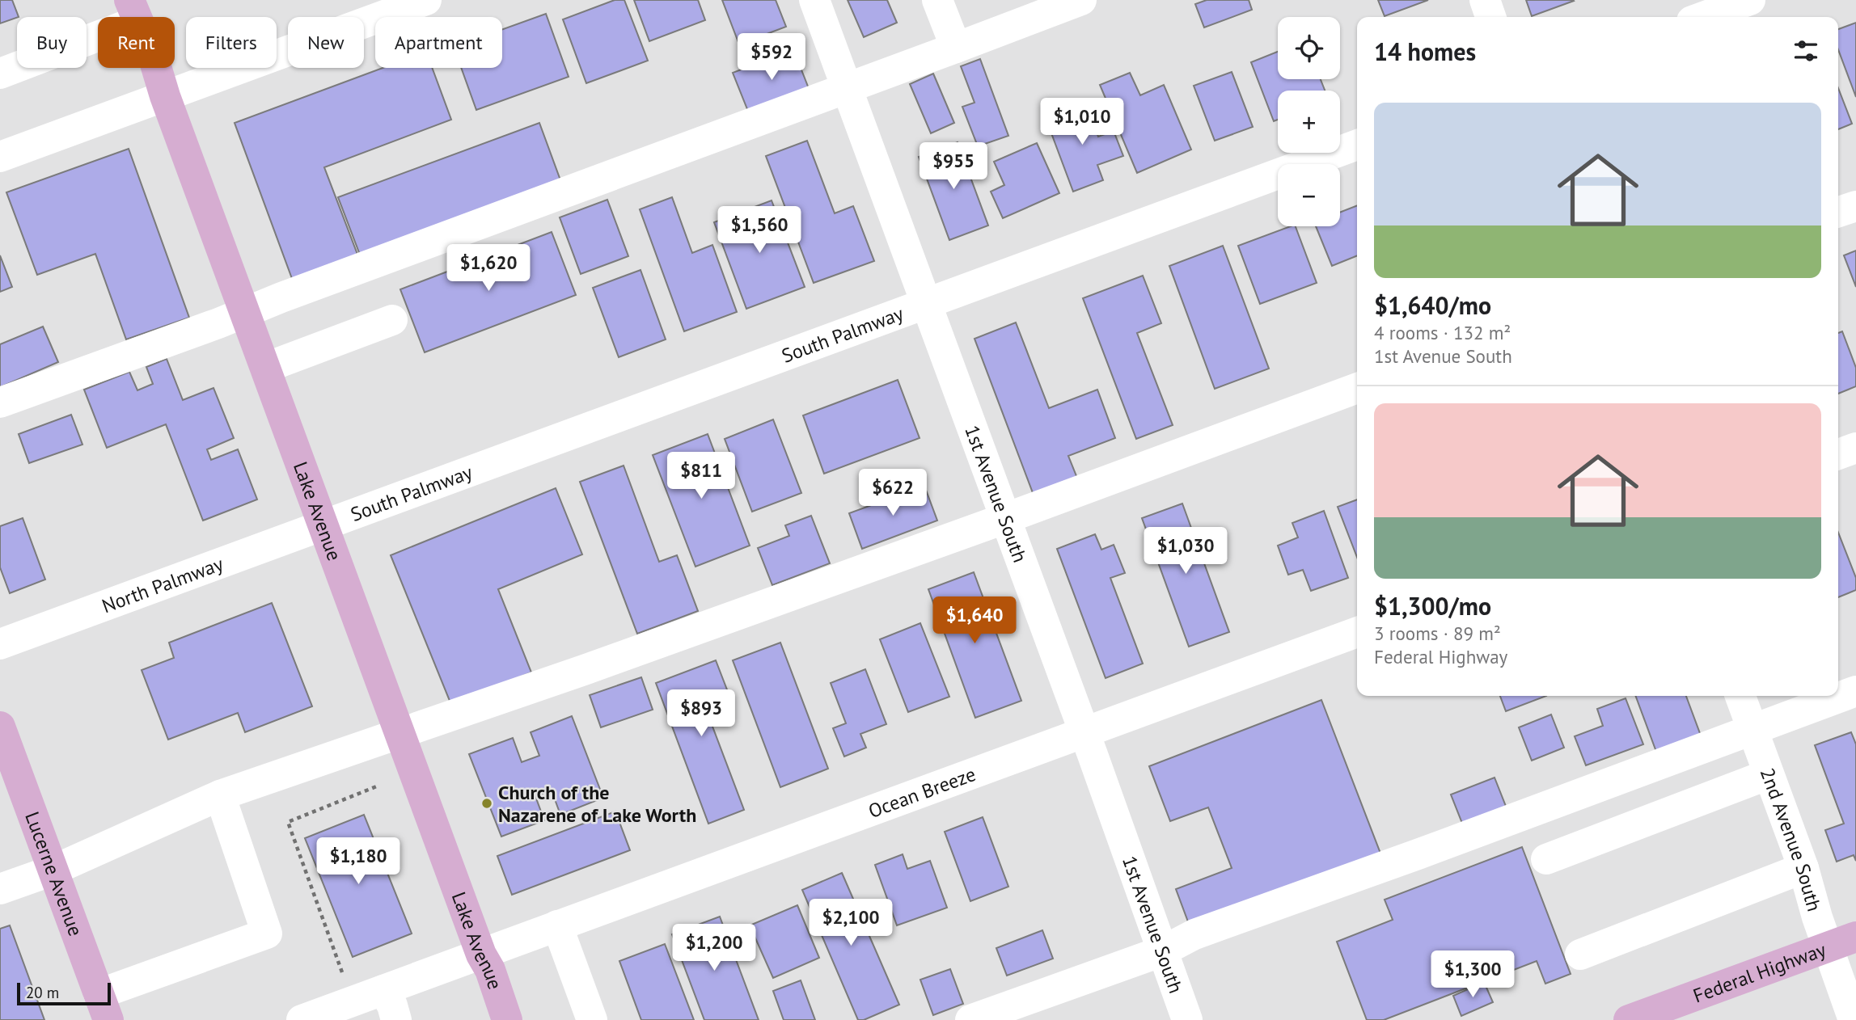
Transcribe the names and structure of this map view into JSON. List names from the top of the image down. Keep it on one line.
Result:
{"streets":{"main road":["Lake Avenue","Lucerne Avenue","Federal Highway"],"street":["South Palmway","1st Avenue South","North Palmway","Ocean Breeze","2nd Avenue South"]},"crossings":[["South Palmway","1st Avenue South"],["South Palmway","Lake Avenue"],["South Palmway","North Palmway"],["1st Avenue South","Ocean Breeze"],["Lake Avenue","North Palmway"],["Lake Avenue","Ocean Breeze"],["2nd Avenue South","Federal Highway"]],"places":["Church of the Nazarene of Lake Worth"],"scale_bar":"20 m","page":{"map_buttons":["+","−"],"chip":["Buy","Rent","Filters","New","Apartment"],"heading":"14 homes","price":["$592","$1,010","$955","$1,560","$1,620","$811","$622","$1,030","$1,640","$893","$1,180","$2,100","$1,200","$1,300"],"list":[{"name":"$1,640/mo","note":"4 rooms · 132 m² · 1st Avenue South"},{"name":"$1,300/mo","note":"3 rooms · 89 m² · Federal Highway"}],"scale":"20 m"}}
